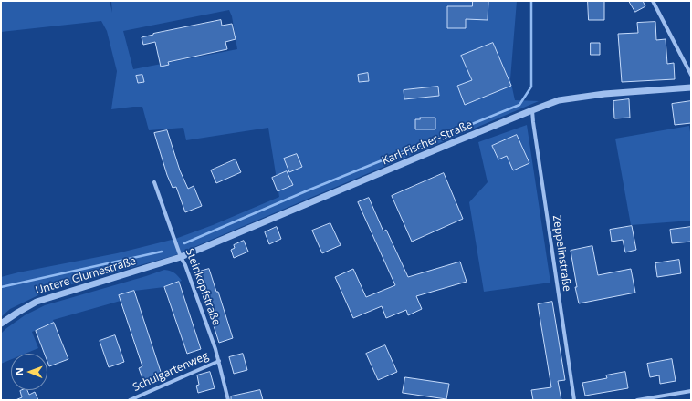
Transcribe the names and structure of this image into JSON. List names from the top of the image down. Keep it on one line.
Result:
{"streets":{"street":["Karl-Fischer-Straße","Zeppelinstraße","Untere Glumestraße","Steinkopfstraße","Schulgartenweg"]},"crossings":[["Karl-Fischer-Straße","Zeppelinstraße"],["Karl-Fischer-Straße","Untere Glumestraße"],["Karl-Fischer-Straße","Steinkopfstraße"],["Untere Glumestraße","Steinkopfstraße"],["Steinkopfstraße","Schulgartenweg"]],"north":"left"}
